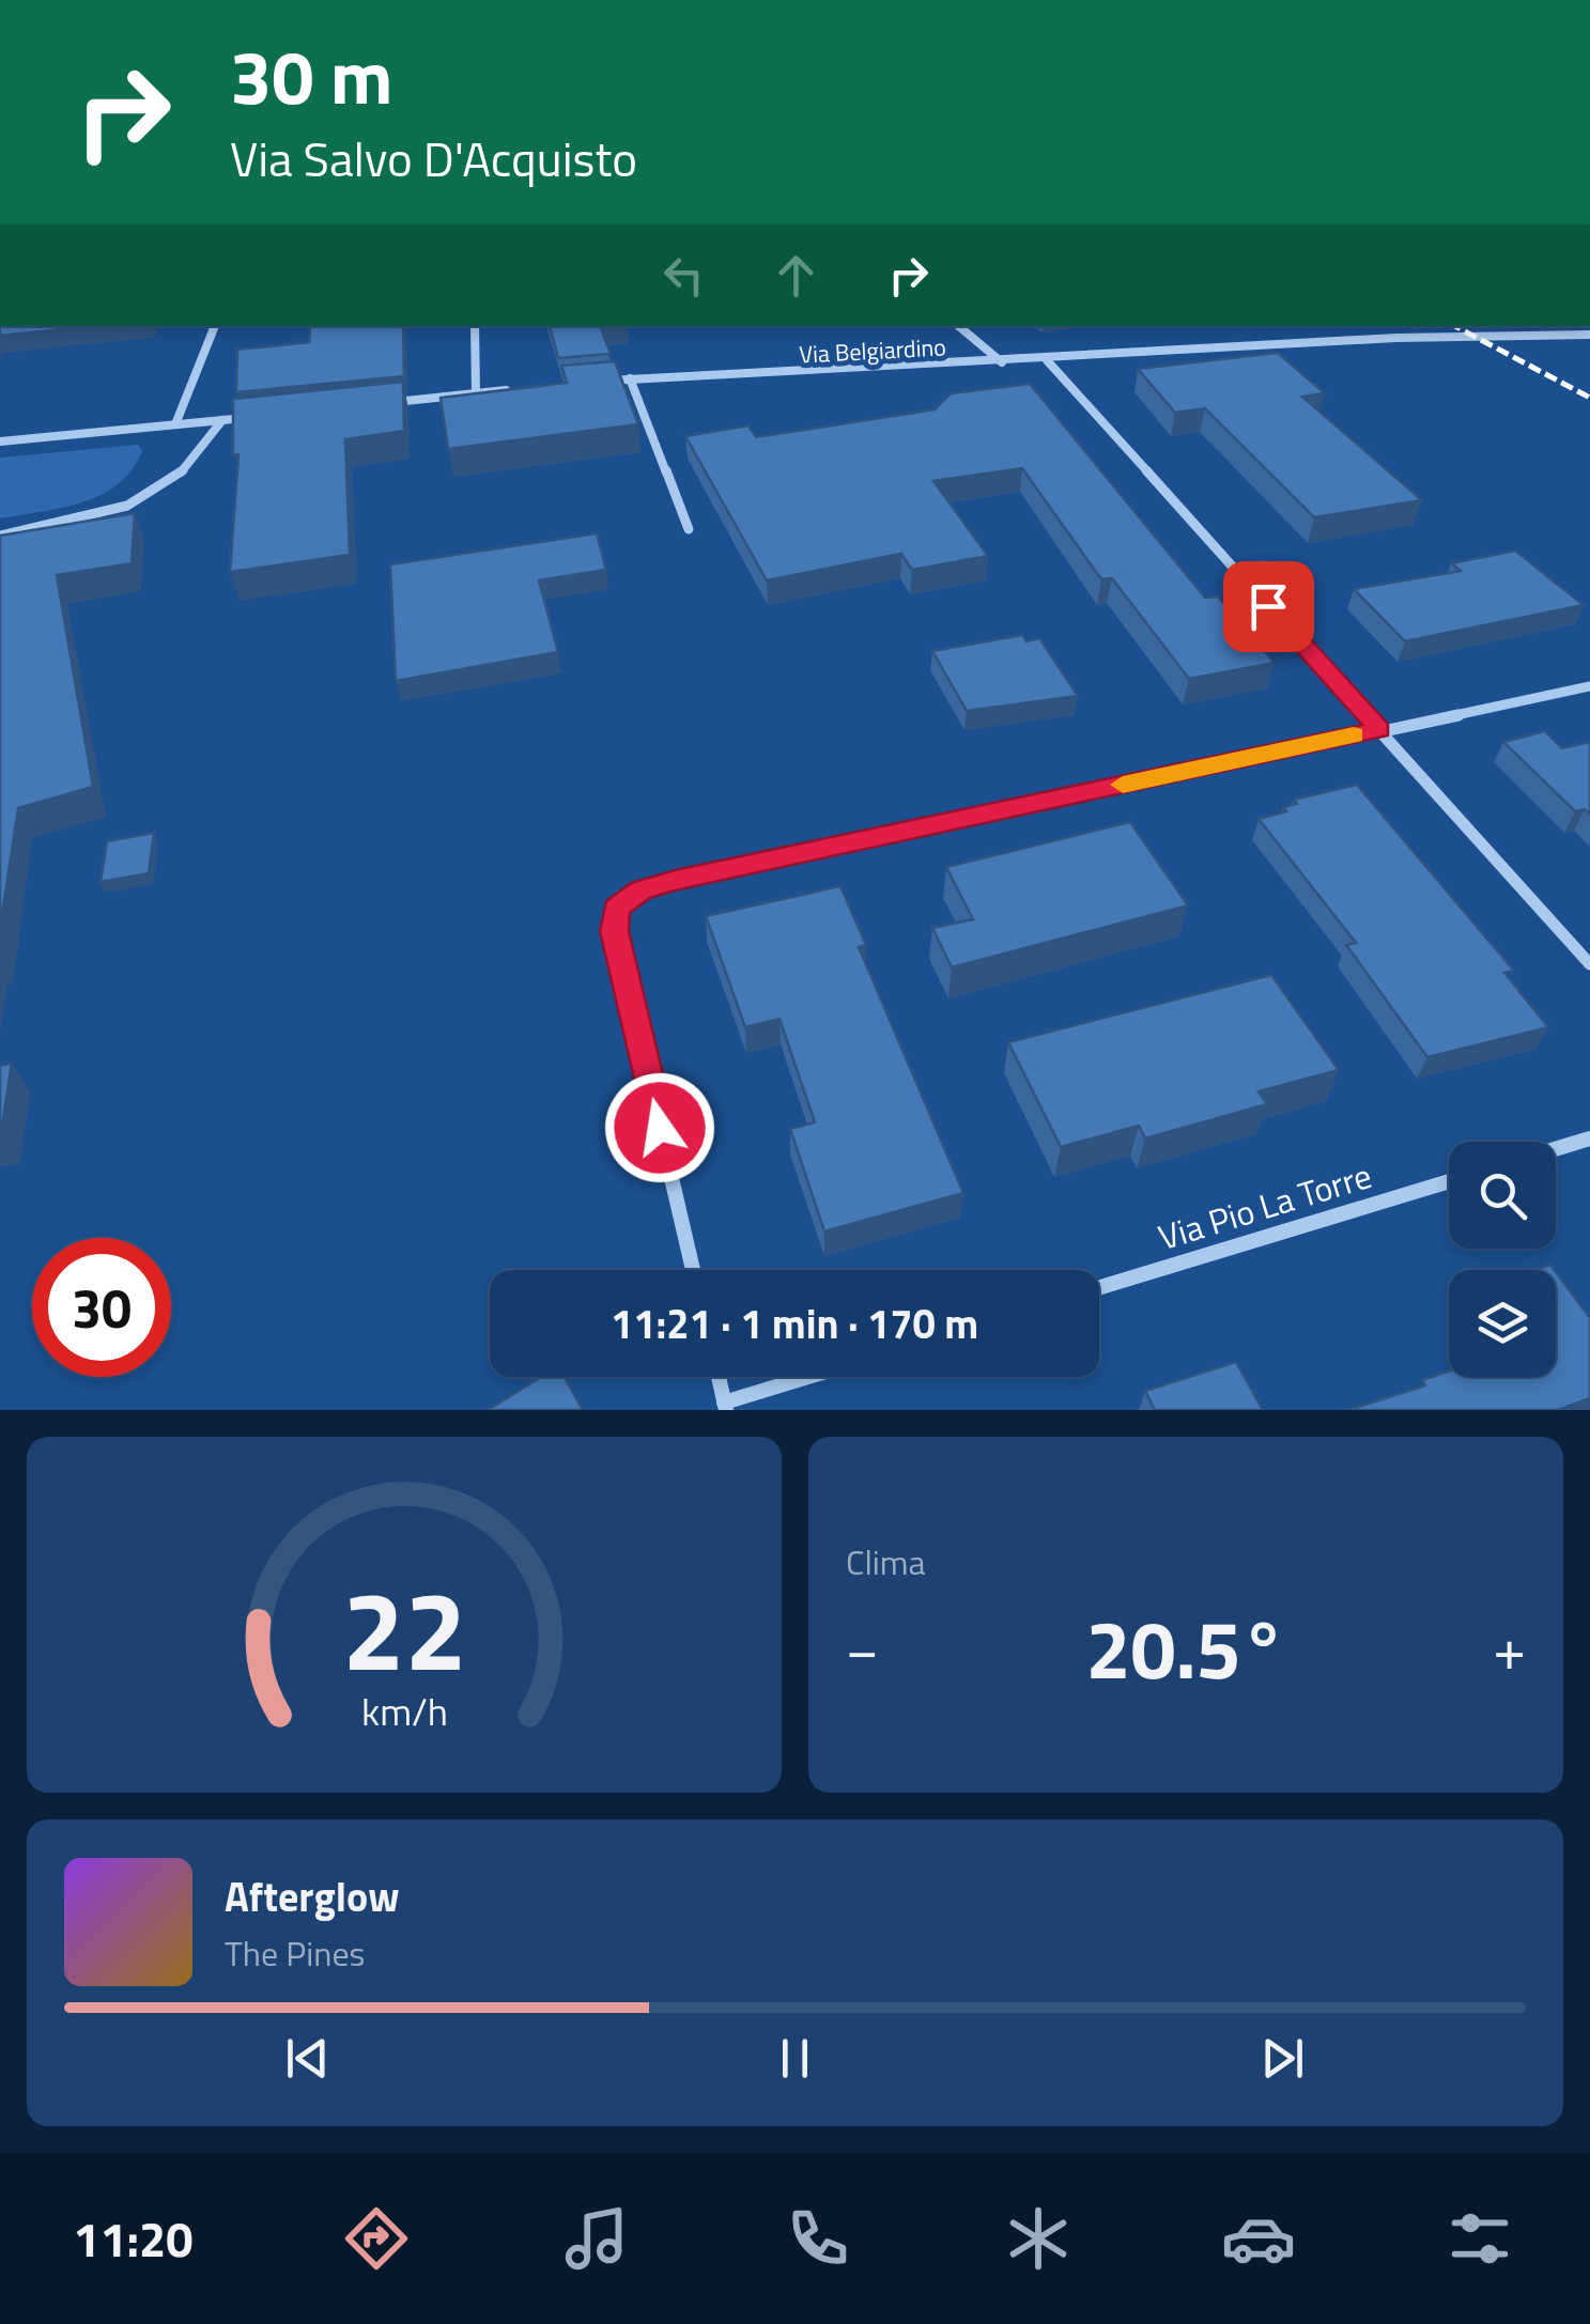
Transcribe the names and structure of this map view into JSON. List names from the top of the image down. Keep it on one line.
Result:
{"streets":{"street":["Via Belgiardino","Via Pio La Torre"]},"page":{"turn":["30 m","Via Salvo D'Acquisto"],"limit":"30","trip":"11:21 · 1 min · 170 m","tile":"Clima","heat":["−","20.5°","+"],"song":["Afterglow","The Pines"],"tabs":"11:20","gauge":["22","km/h"]}}
